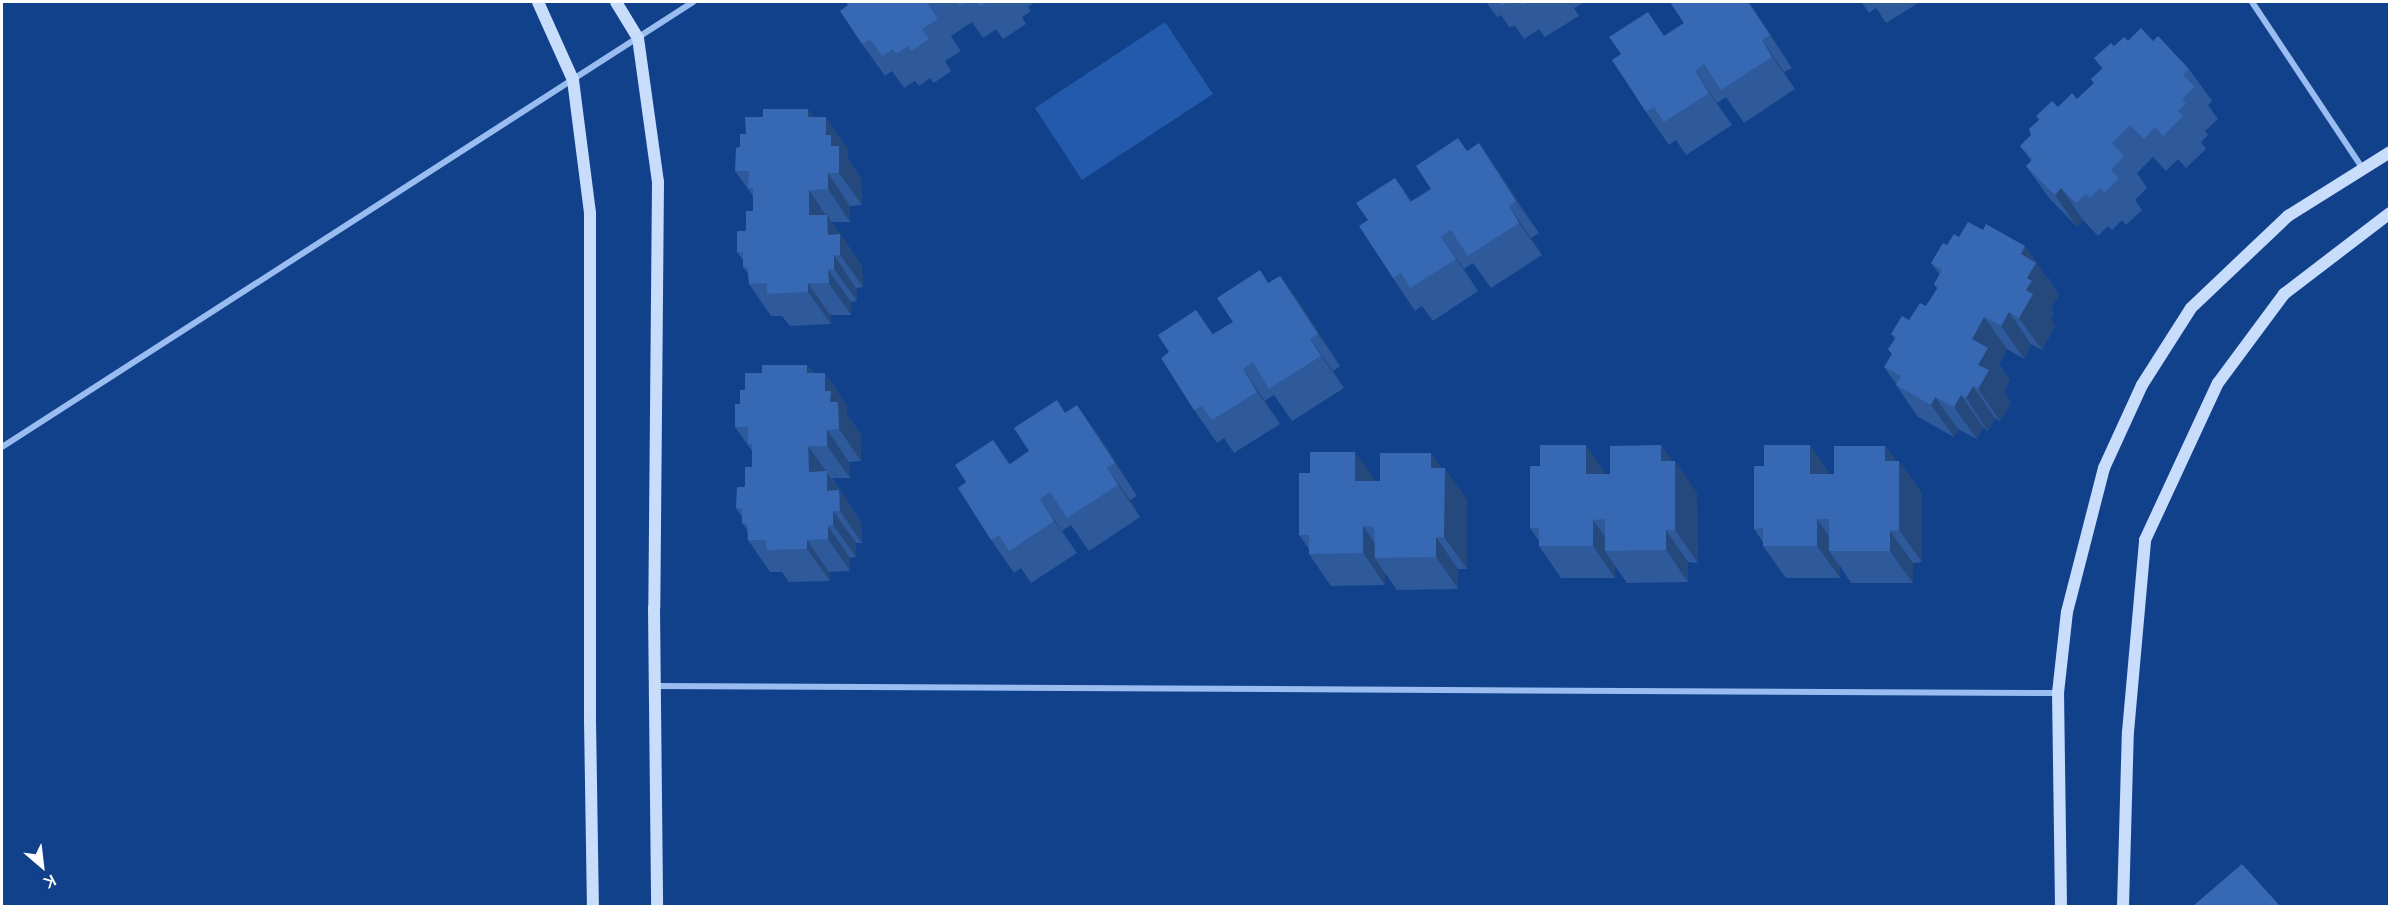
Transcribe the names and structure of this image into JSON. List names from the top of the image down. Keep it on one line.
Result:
{"north":"bottom right"}
